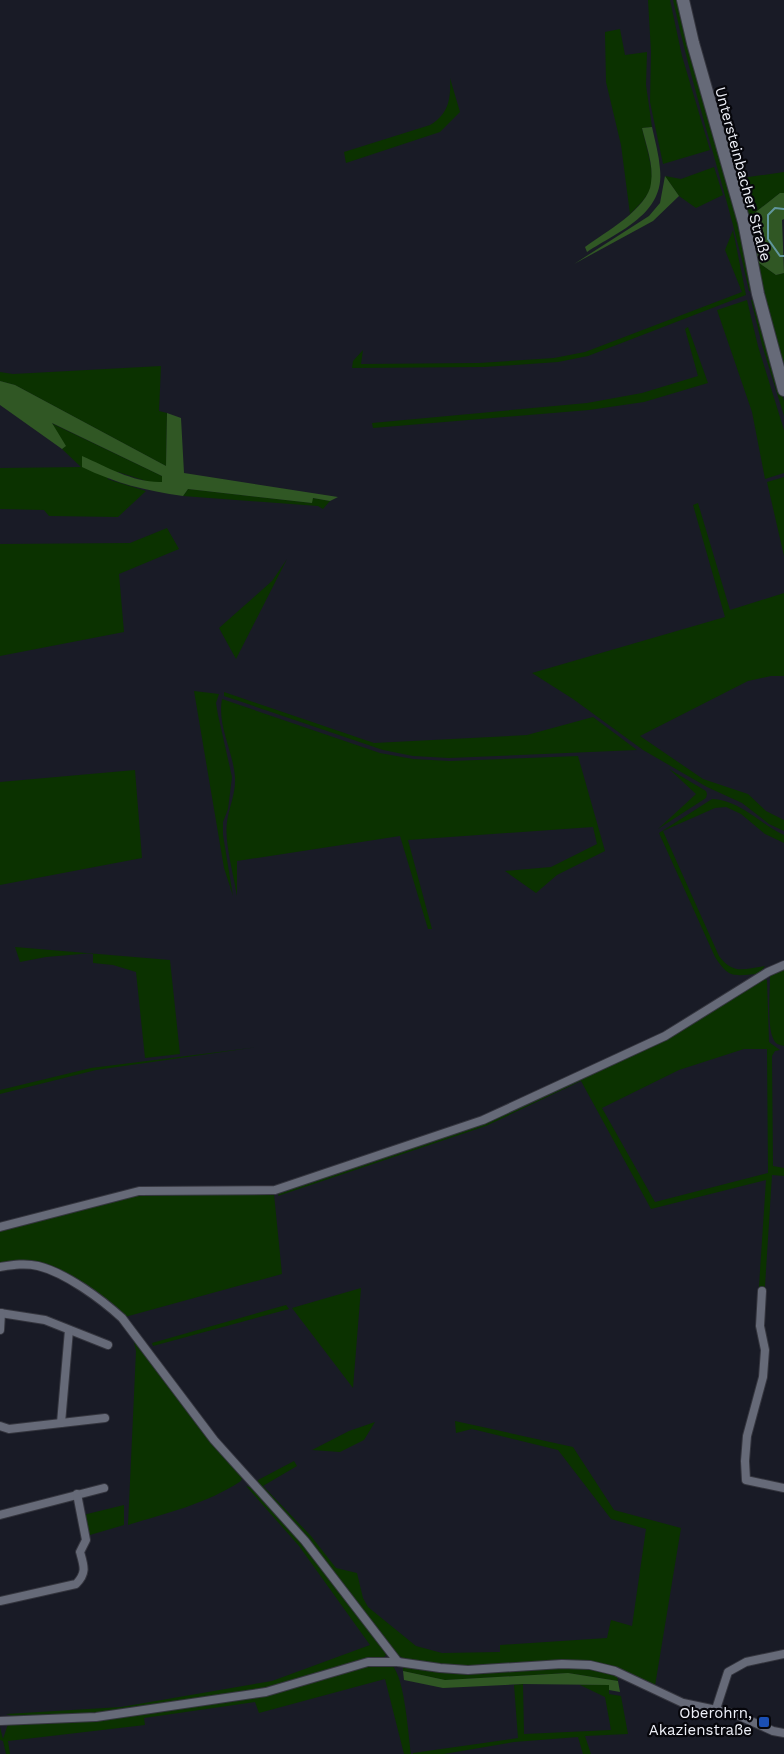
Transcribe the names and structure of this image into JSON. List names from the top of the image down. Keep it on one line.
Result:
{"streets":{"main road":["Untersteinbacher Straße"]},"places":{"transit":["Oberohrn, Akazienstraße"]}}
